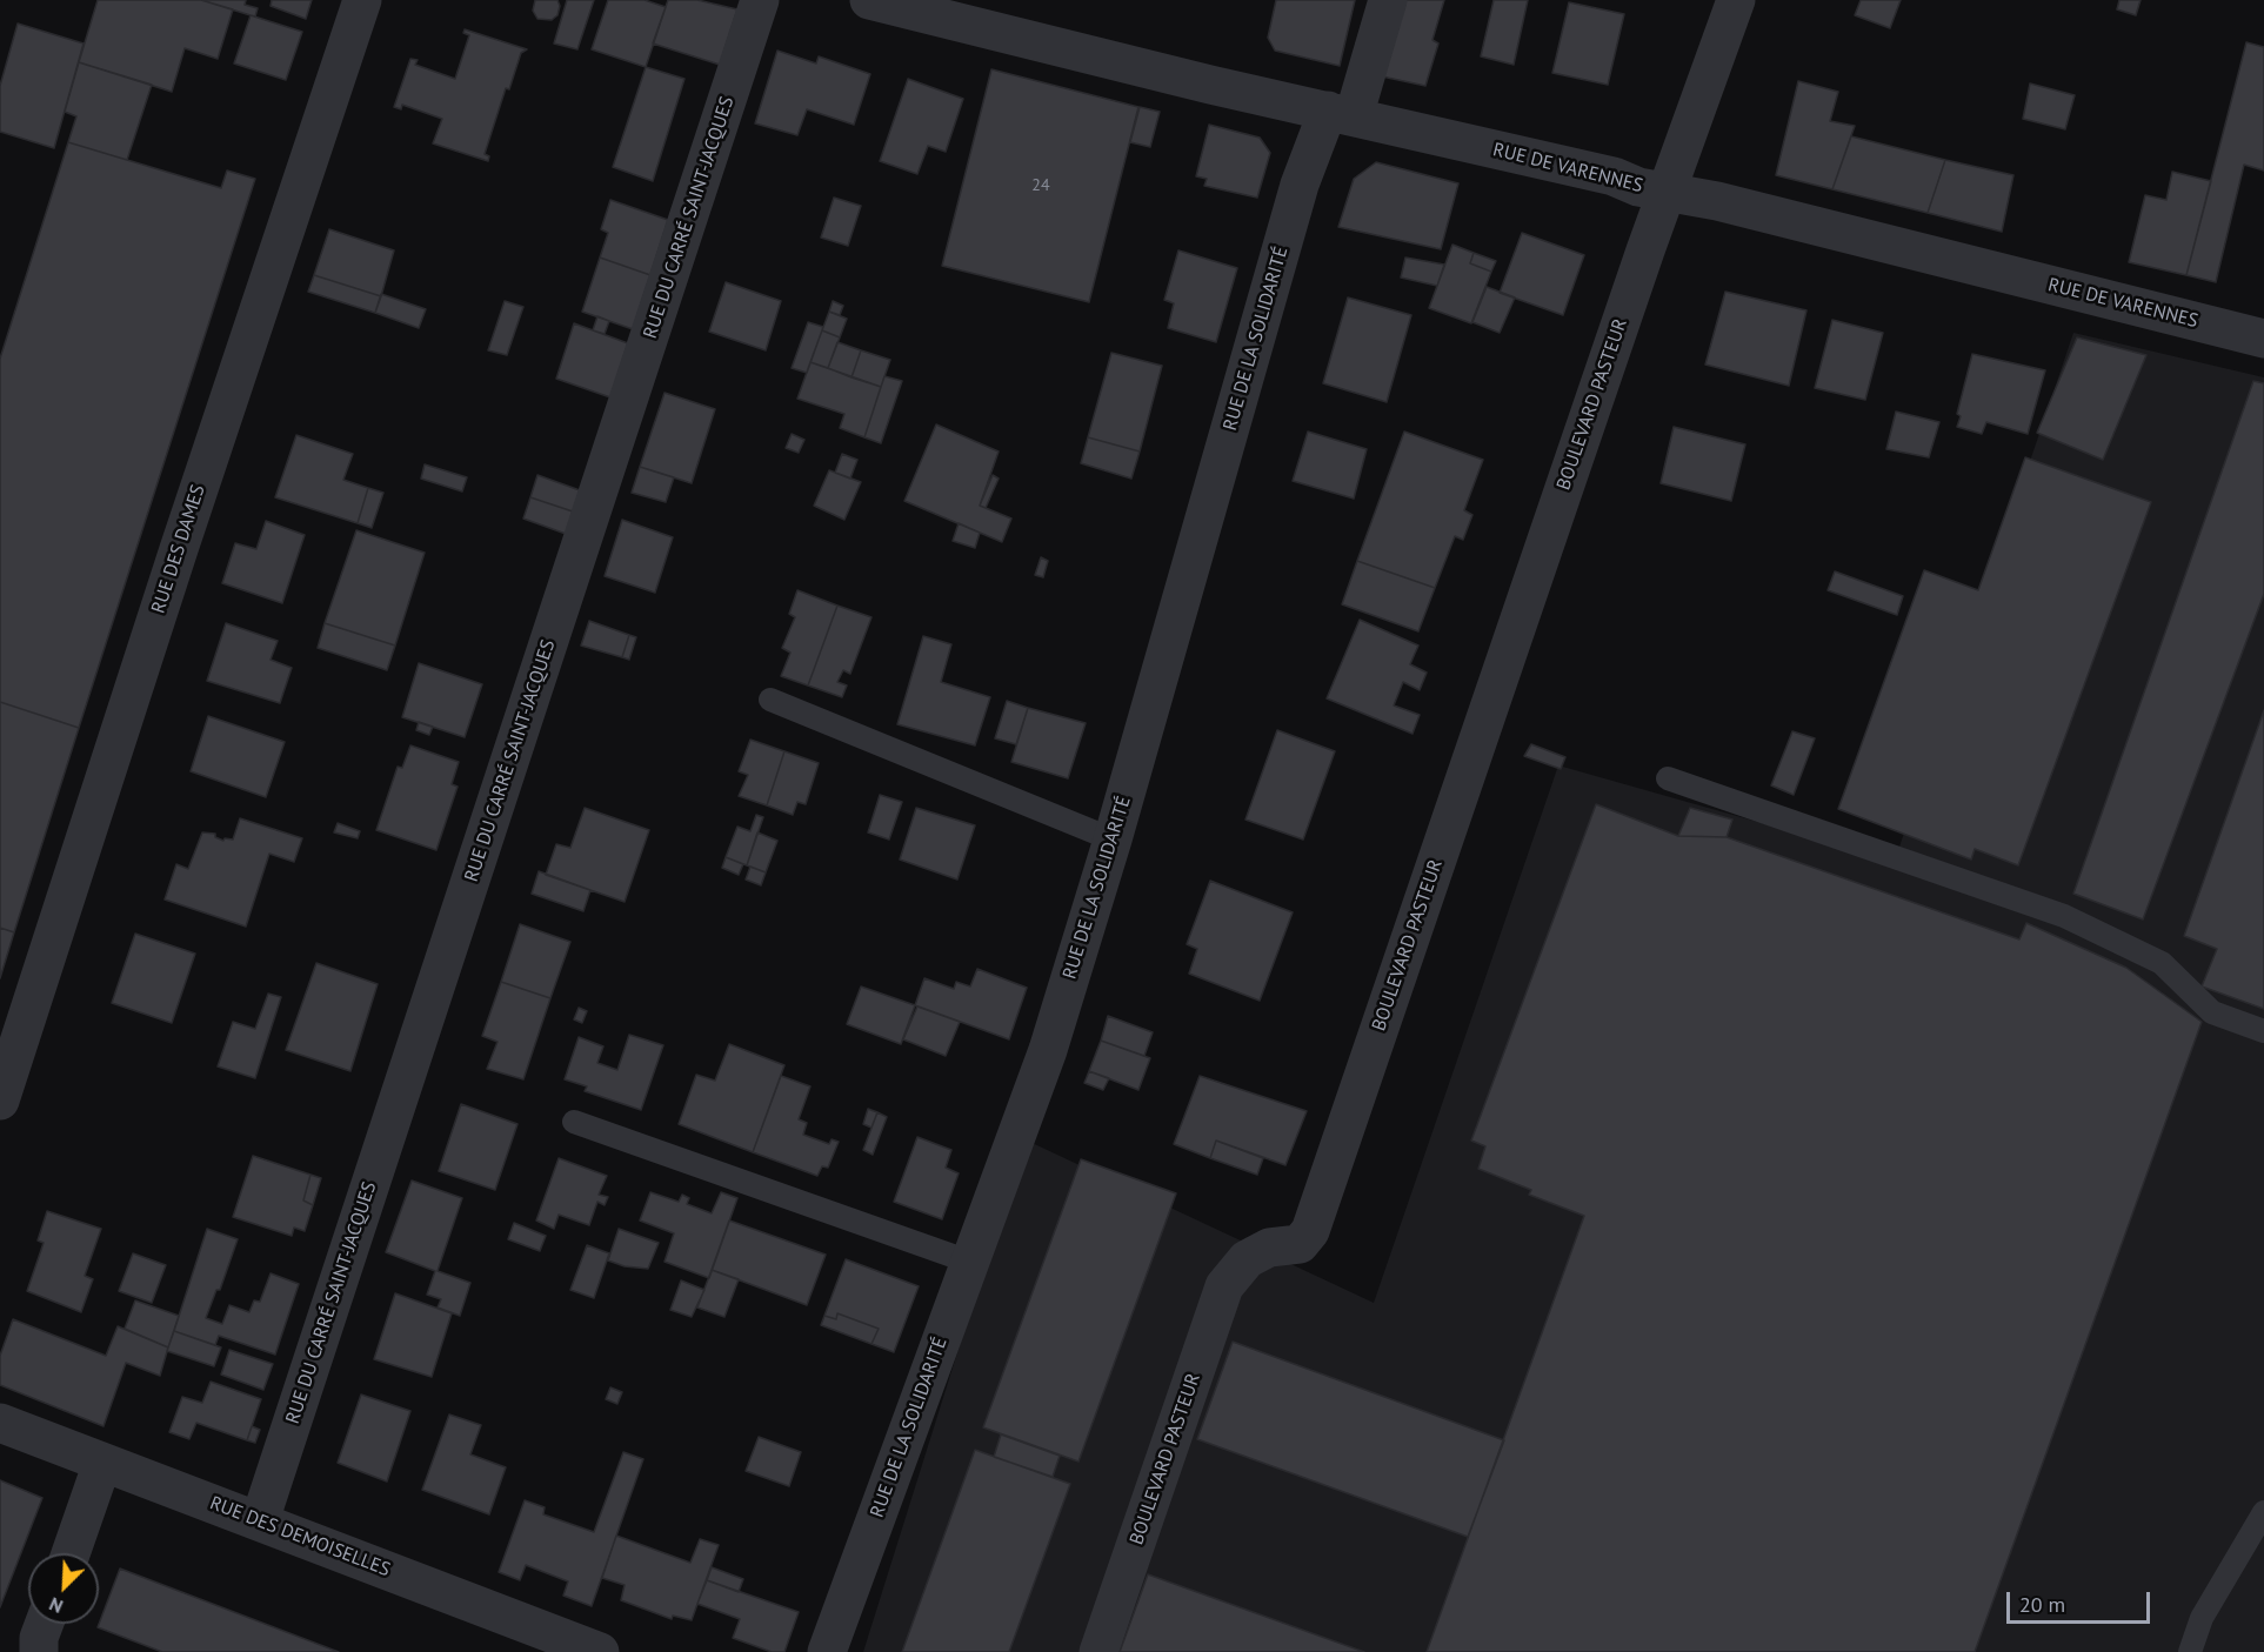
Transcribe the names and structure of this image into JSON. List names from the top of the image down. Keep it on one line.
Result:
{"streets":{"street":["RUE DE VARENNES","RUE DU CARRÉ SAINT-JACQUES","RUE DE LA SOLIDARITÉ","BOULEVARD PASTEUR","RUE DES DAMES","RUE DES DEMOISELLES"]},"crossings":[["RUE DE VARENNES","RUE DE LA SOLIDARITÉ"],["RUE DE VARENNES","BOULEVARD PASTEUR"],["RUE DU CARRÉ SAINT-JACQUES","RUE DES DEMOISELLES"]],"house_numbers":["24"],"scale_bar":"20 m","north":"bottom left"}
